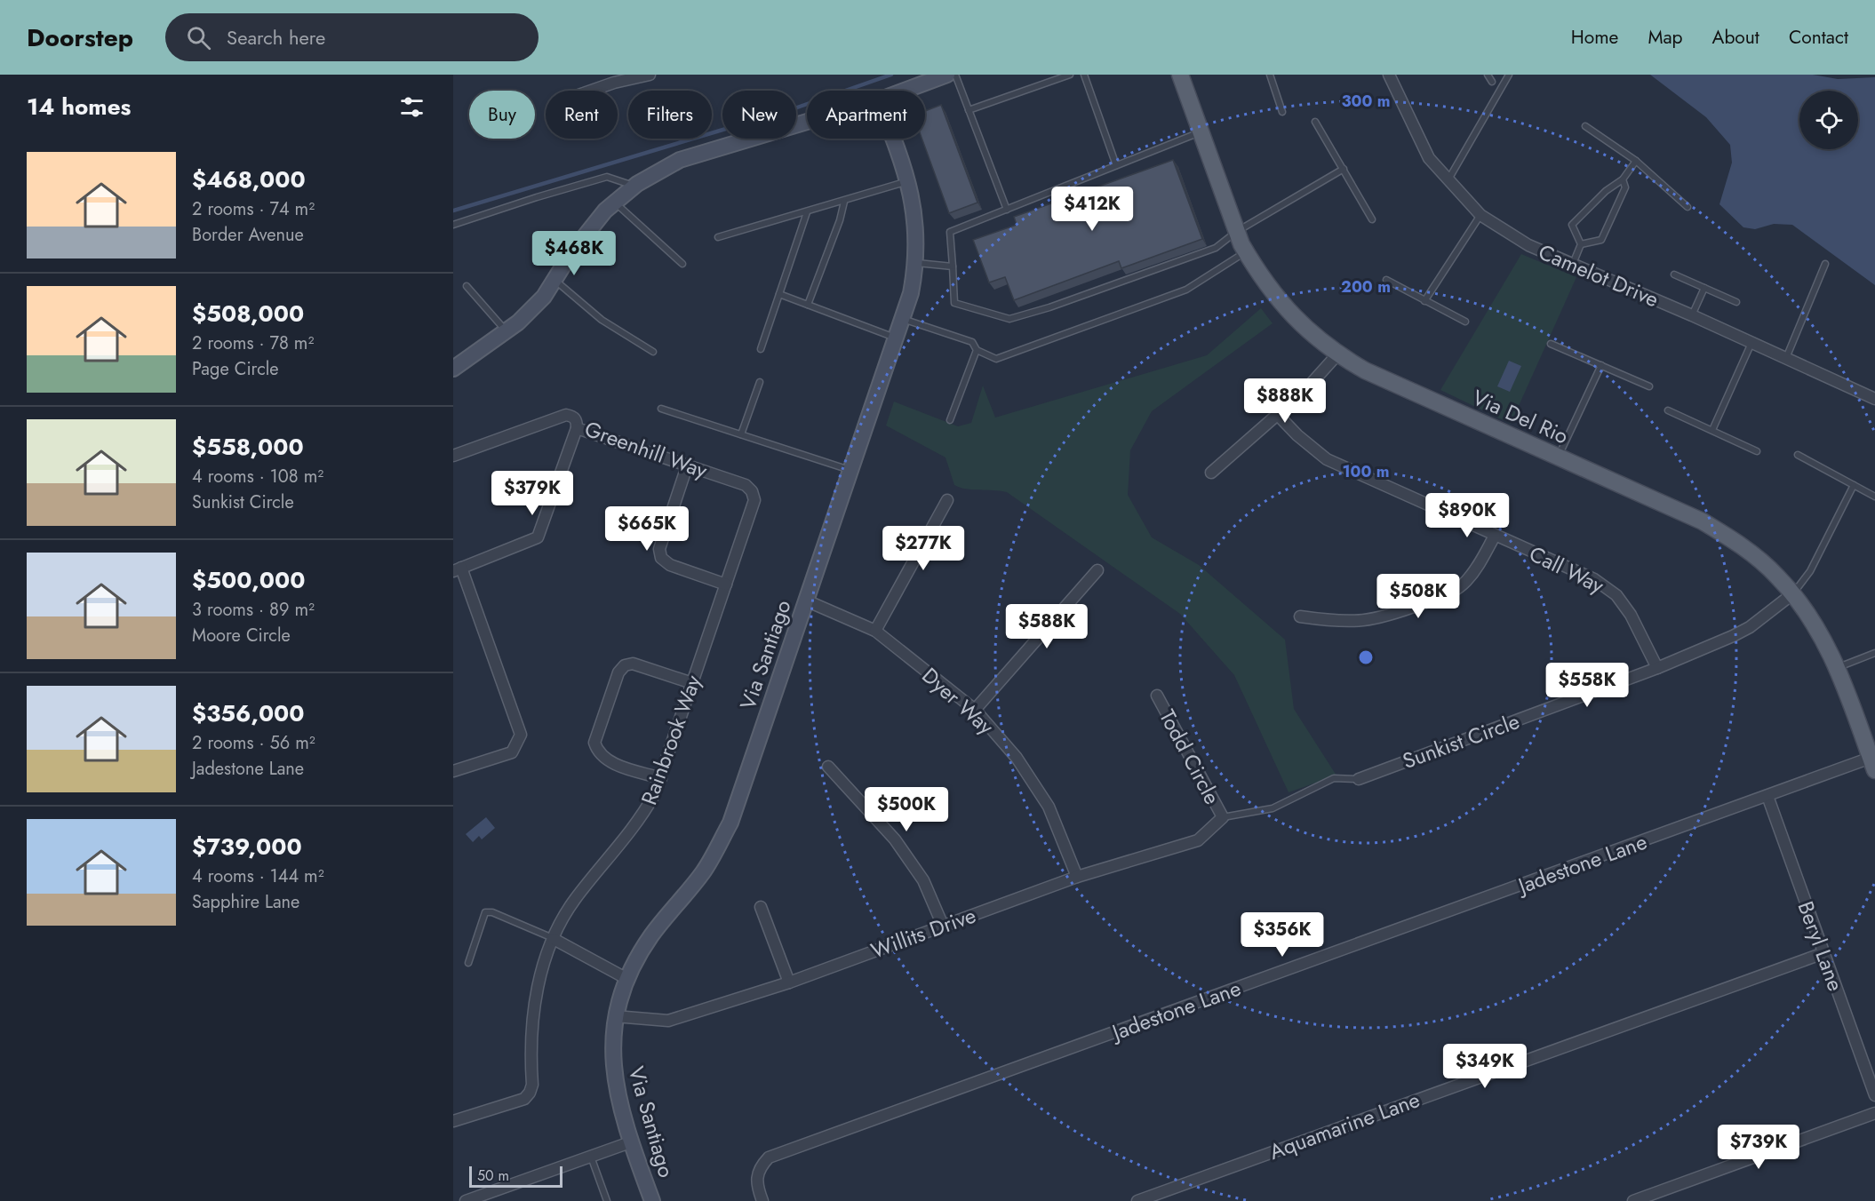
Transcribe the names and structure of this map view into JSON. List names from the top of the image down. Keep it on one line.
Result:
{"streets":{"main road":["Via Del Rio"],"street":["Camelot Drive","Greenhill Way","Call Way","Via Santiago","Dyer Way","Rainbrook Way","Sunkist Circle","Todd Circle","Jadestone Lane","Willits Drive","Beryl Lane","Aquamarine Lane"]},"crossings":[["Via Del Rio","Sunkist Circle"],["Via Del Rio","Jadestone Lane"],["Greenhill Way","Rainbrook Way"],["Call Way","Sunkist Circle"],["Via Santiago","Dyer Way"],["Via Santiago","Willits Drive"],["Dyer Way","Willits Drive"],["Todd Circle","Willits Drive"],["Jadestone Lane","Beryl Lane"],["Beryl Lane","Aquamarine Lane"]],"scale_bar":"50 m","page":{"header":"Doorstep","search":"Search here","nav":["Home","Map","About","Contact"],"heading":"14 homes","chip":["Buy","Rent","Filters","New","Apartment"],"list":[{"name":"$468,000","note":"2 rooms · 74 m² · Border Avenue"},{"name":"$508,000","note":"2 rooms · 78 m² · Page Circle"},{"name":"$558,000","note":"4 rooms · 108 m² · Sunkist Circle"},{"name":"$500,000","note":"3 rooms · 89 m² · Moore Circle"},{"name":"$356,000","note":"2 rooms · 56 m² · Jadestone Lane"},{"name":"$739,000","note":"4 rooms · 144 m² · Sapphire Lane"}],"price":["$412K","$468K","$888K","$379K","$890K","$665K","$277K","$508K","$588K","$558K","$500K","$356K","$349K","$739K"],"scale":"50 m"},"rings":["300 m","200 m","100 m"]}
